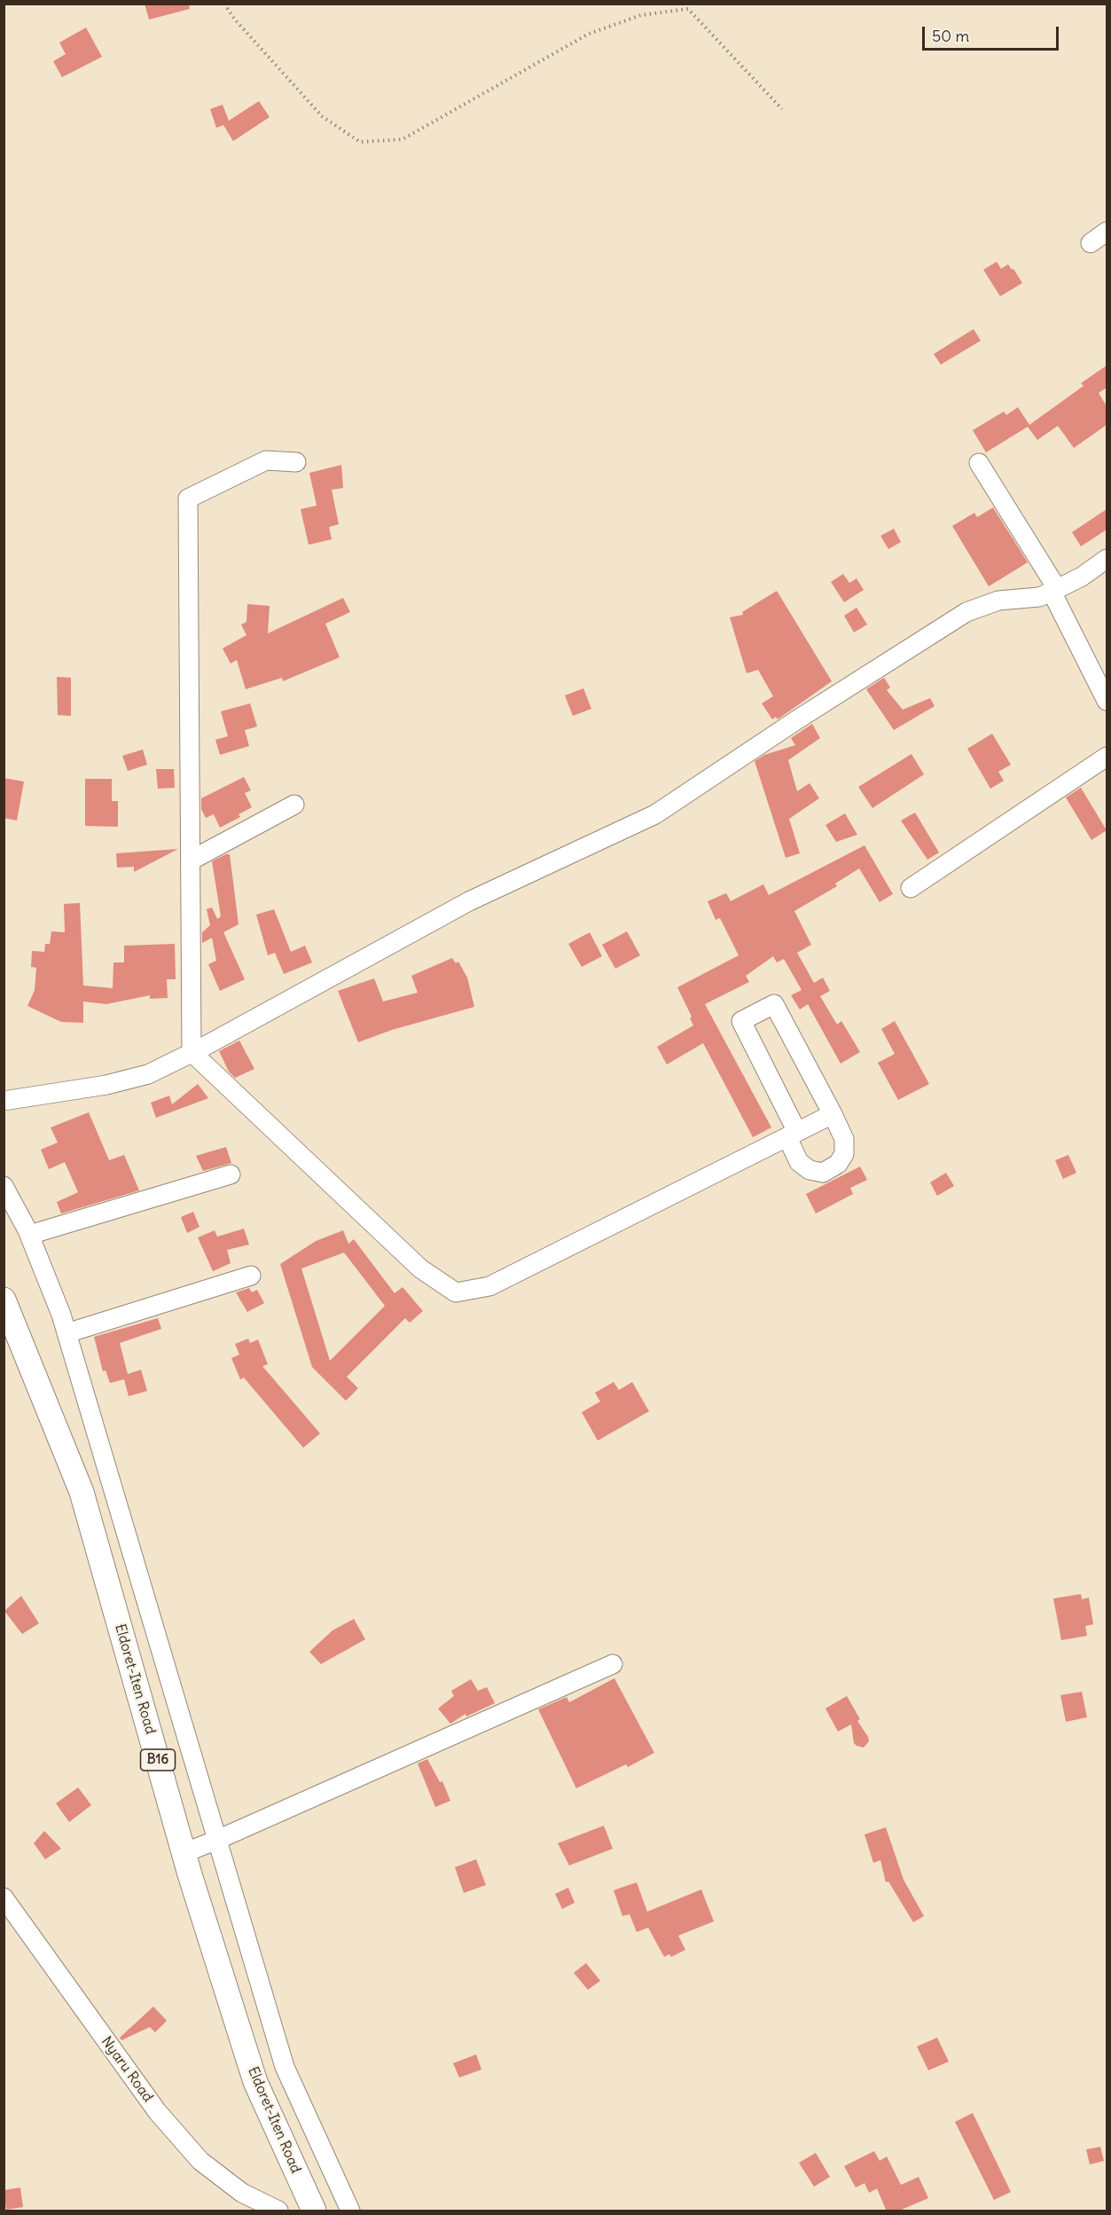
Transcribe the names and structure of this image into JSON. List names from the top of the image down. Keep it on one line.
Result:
{"streets":{"main road":["Eldoret-Iten Road","B16"],"street":["Nyaru Road"]},"scale_bar":"50 m"}
